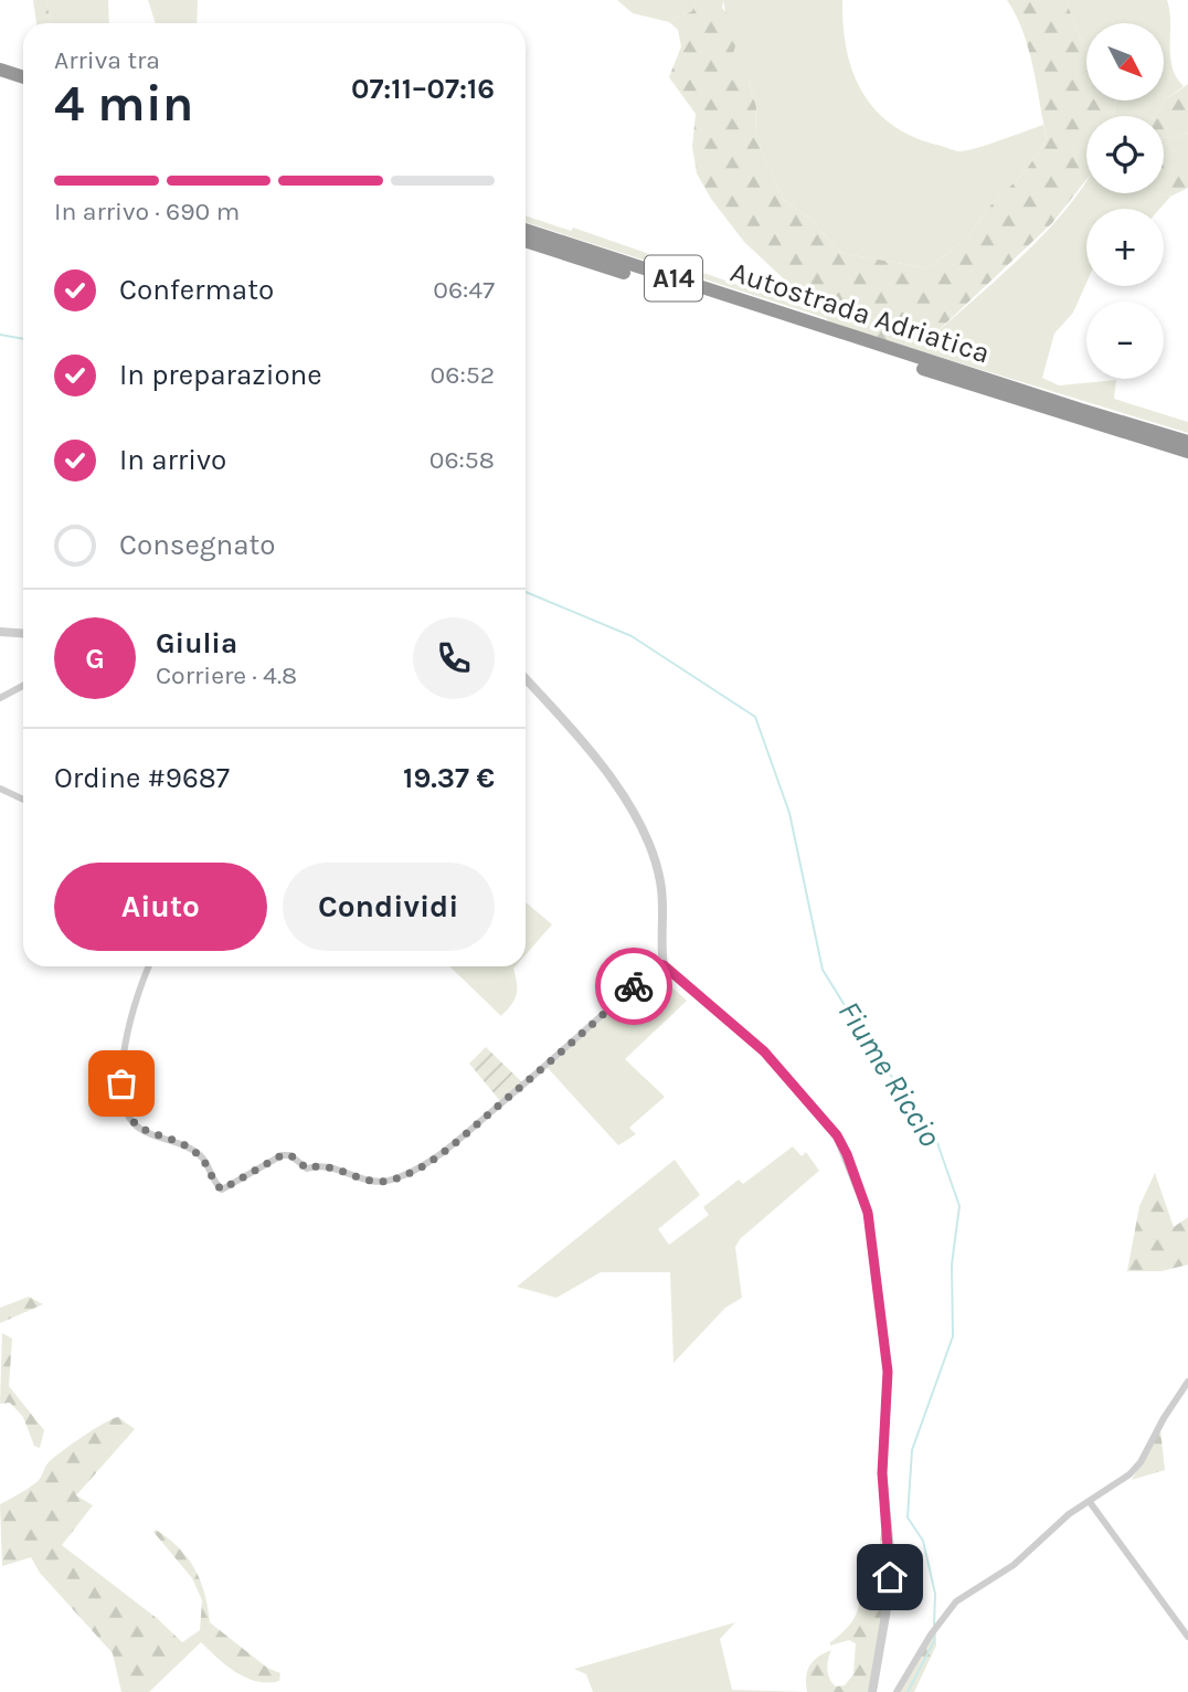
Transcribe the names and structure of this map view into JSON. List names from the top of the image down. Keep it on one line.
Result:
{"streets":{"highway":["A14","Autostrada Adriatica"]},"water":["Fiume Riccio"],"north":"bottom right","page":{"map_buttons":["+","−"],"heading":["4 min","Arriva tra","07:11–07:16"],"panel":["Giulia","Corriere · 4.8","Ordine #9687","19.37 €"],"bar":"In arrivo · 690 m","list":[["Confermato","06:47"],["In preparazione","06:52"],["In arrivo","06:58"],"Consegnato"],"round":"G","buttons":["Aiuto","Condividi"]}}
